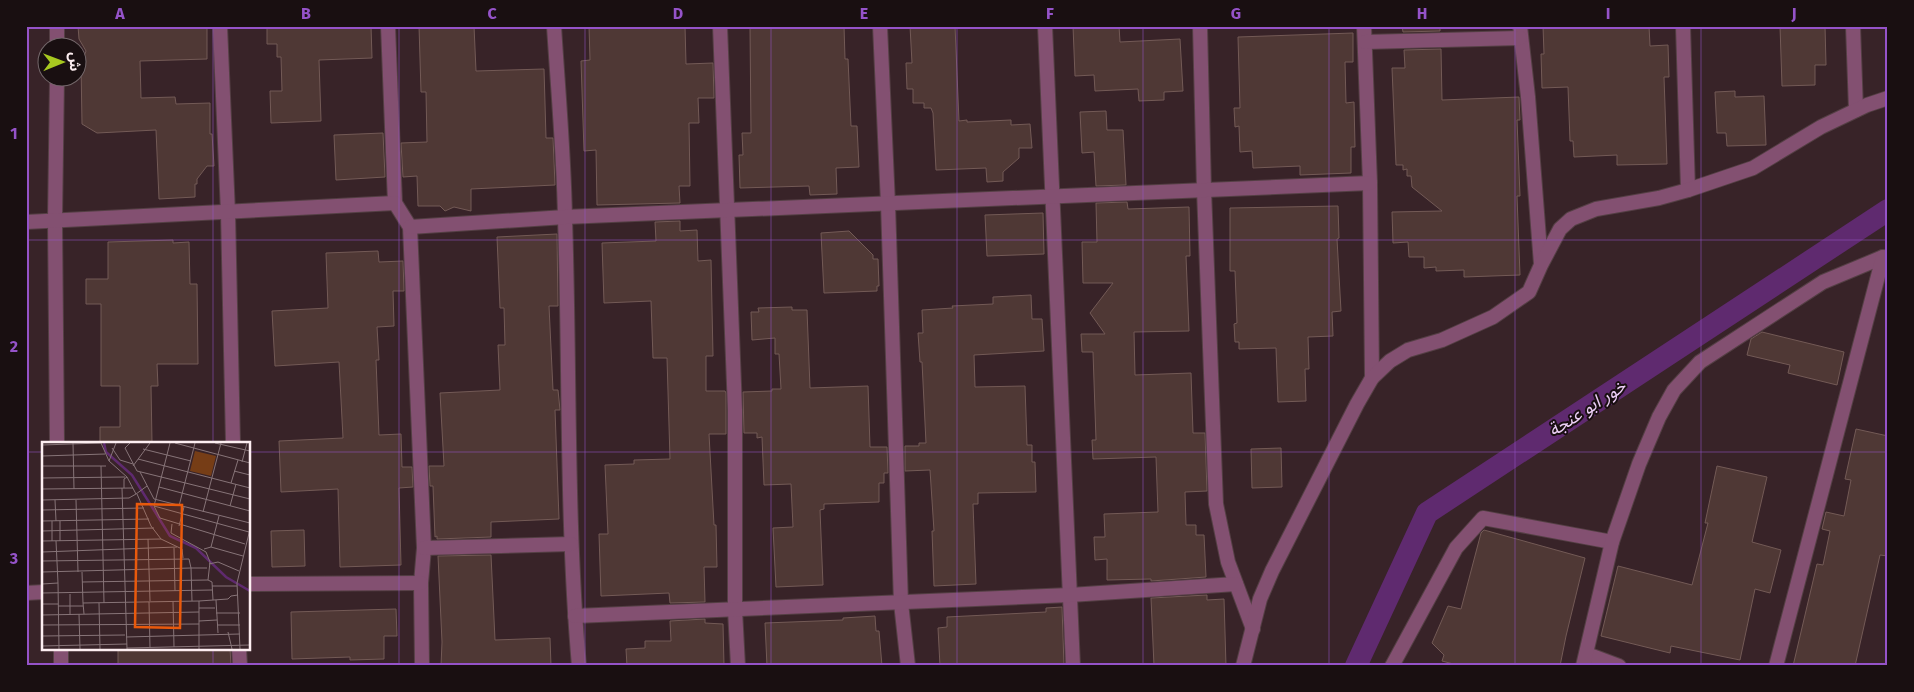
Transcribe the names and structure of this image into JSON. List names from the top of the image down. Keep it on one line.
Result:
{"water":["خور ابو عنجة"],"north":"right","grid":{"columns":["A","B","C","D","E","F","G","H","I","J"],"rows":["1","2","3"]}}
